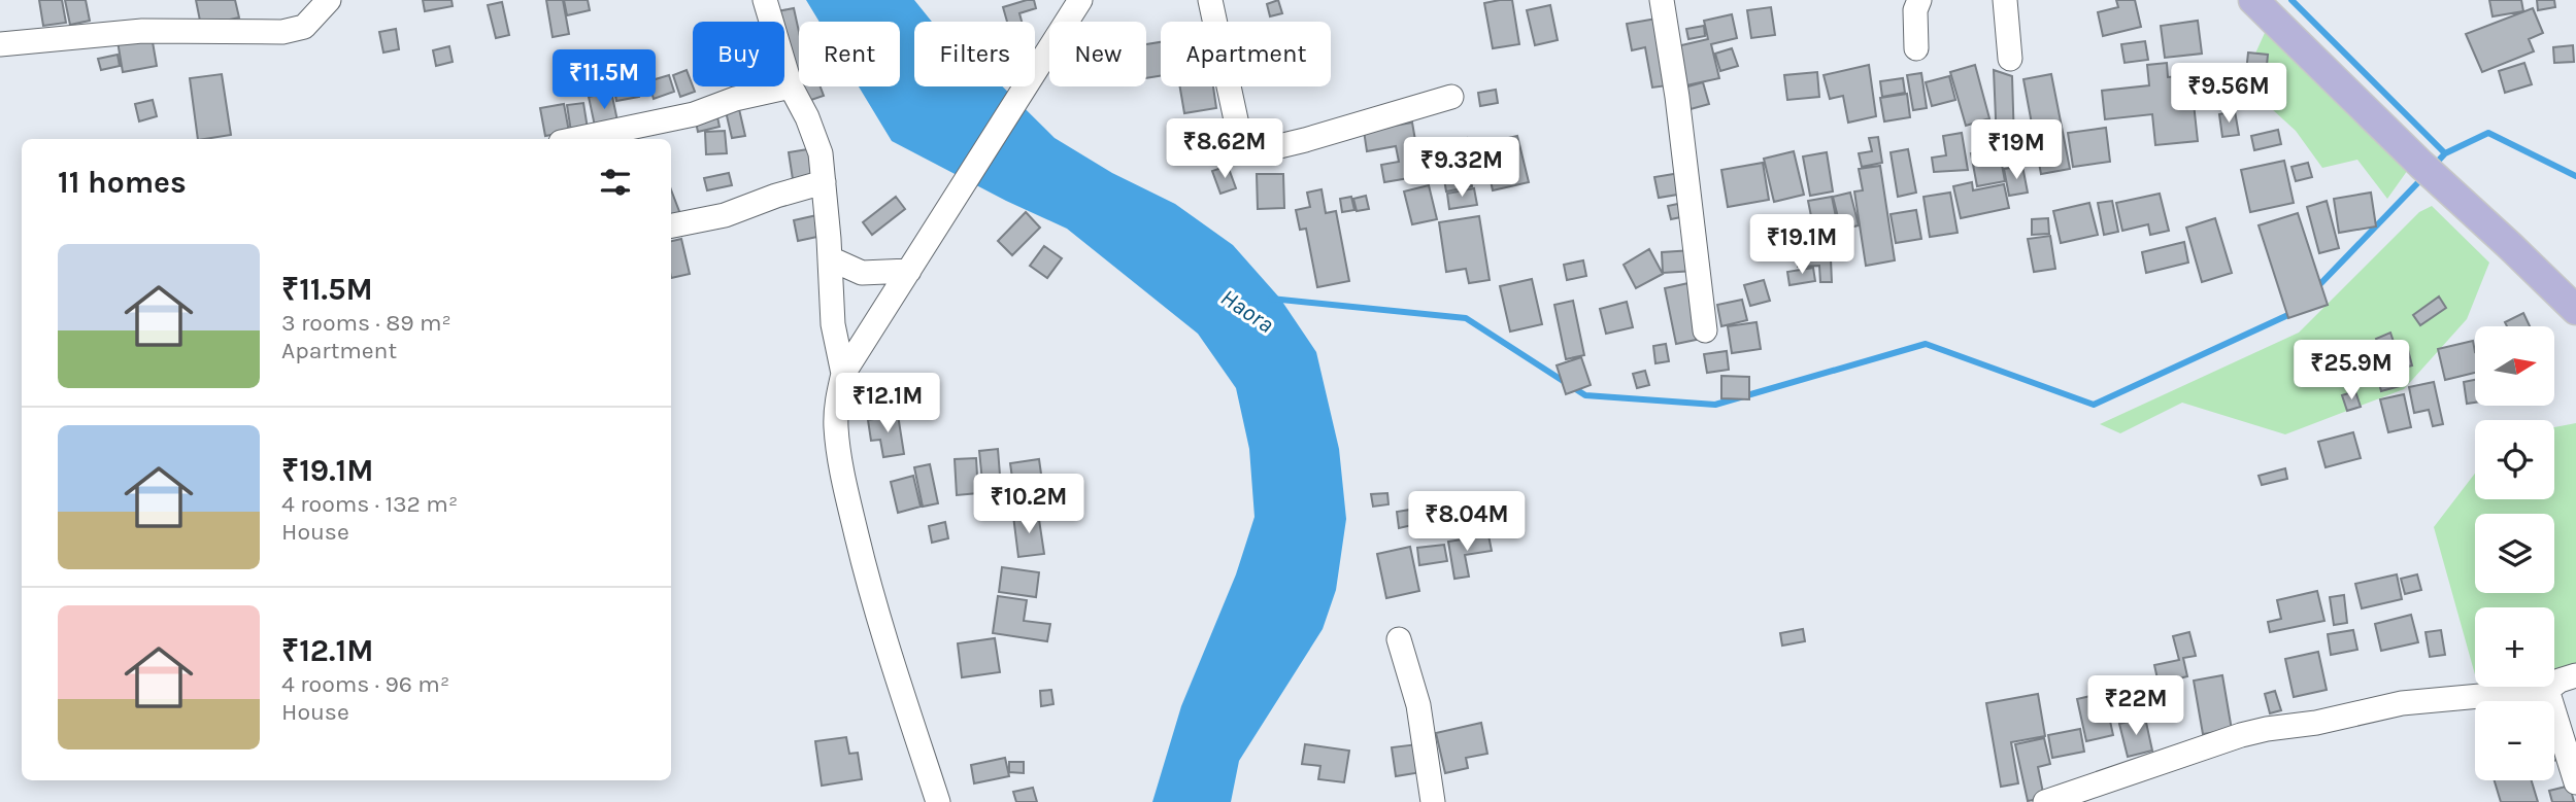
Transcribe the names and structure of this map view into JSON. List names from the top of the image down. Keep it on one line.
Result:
{"water":["Haora"],"north":"right","page":{"chip":["Buy","Rent","Filters","New","Apartment"],"price":["₹11.5M","₹9.56M","₹8.62M","₹19M","₹9.32M","₹19.1M","₹25.9M","₹12.1M","₹10.2M","₹8.04M","₹22M"],"heading":"11 homes","list":[{"name":"₹11.5M","note":"3 rooms · 89 m² · Apartment"},{"name":"₹19.1M","note":"4 rooms · 132 m² · House"},{"name":"₹12.1M","note":"4 rooms · 96 m² · House"}],"map_buttons":["+","−"]}}
